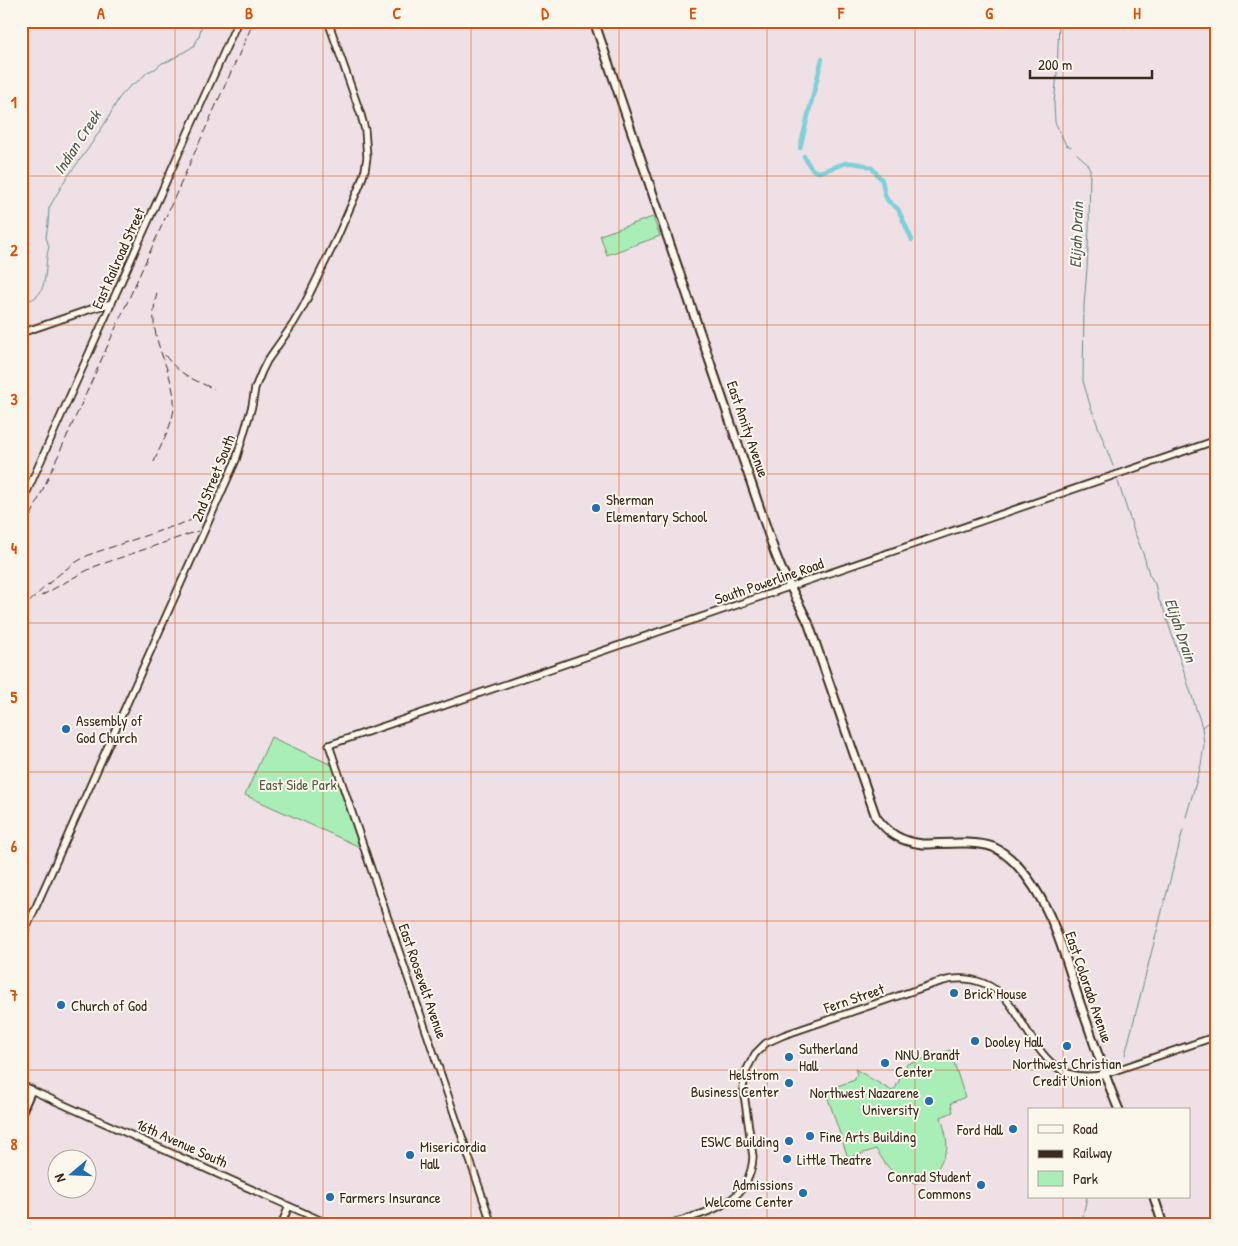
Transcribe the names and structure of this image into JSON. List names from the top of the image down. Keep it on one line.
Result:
{"streets":{"main road":["East Amity Avenue","East Colorado Avenue","16th Avenue South"],"street":["East Railroad Street","2nd Street South","South Powerline Road","East Roosevelt Avenue","Fern Street"]},"crossings":[["East Amity Avenue","South Powerline Road"],["East Amity Avenue","East Colorado Avenue"],["South Powerline Road","East Roosevelt Avenue"],["East Colorado Avenue","Fern Street"]],"water":["Indian Creek","Elijah Drain"],"parks":["East Side Park"],"places":["Sherman Elementary School","Assembly of God Church","Brick House","Church of God","Dooley Hall","Northwest Christian Credit Union","Sutherland Hall","NNU Brandt Center","Helstrom Business Center","Northwest Nazarene University","Ford Hall","Fine Arts Building","ESWC Building","Misericordia Hall","Little Theatre","Conrad Student Commons","Admissions Welcome Center","Farmers Insurance"],"legend":["Road","Railway","Park"],"scale_bar":"200 m","north":"left","grid":{"columns":["A","B","C","D","E","F","G","H"],"rows":["1","2","3","4","5","6","7","8"]}}
